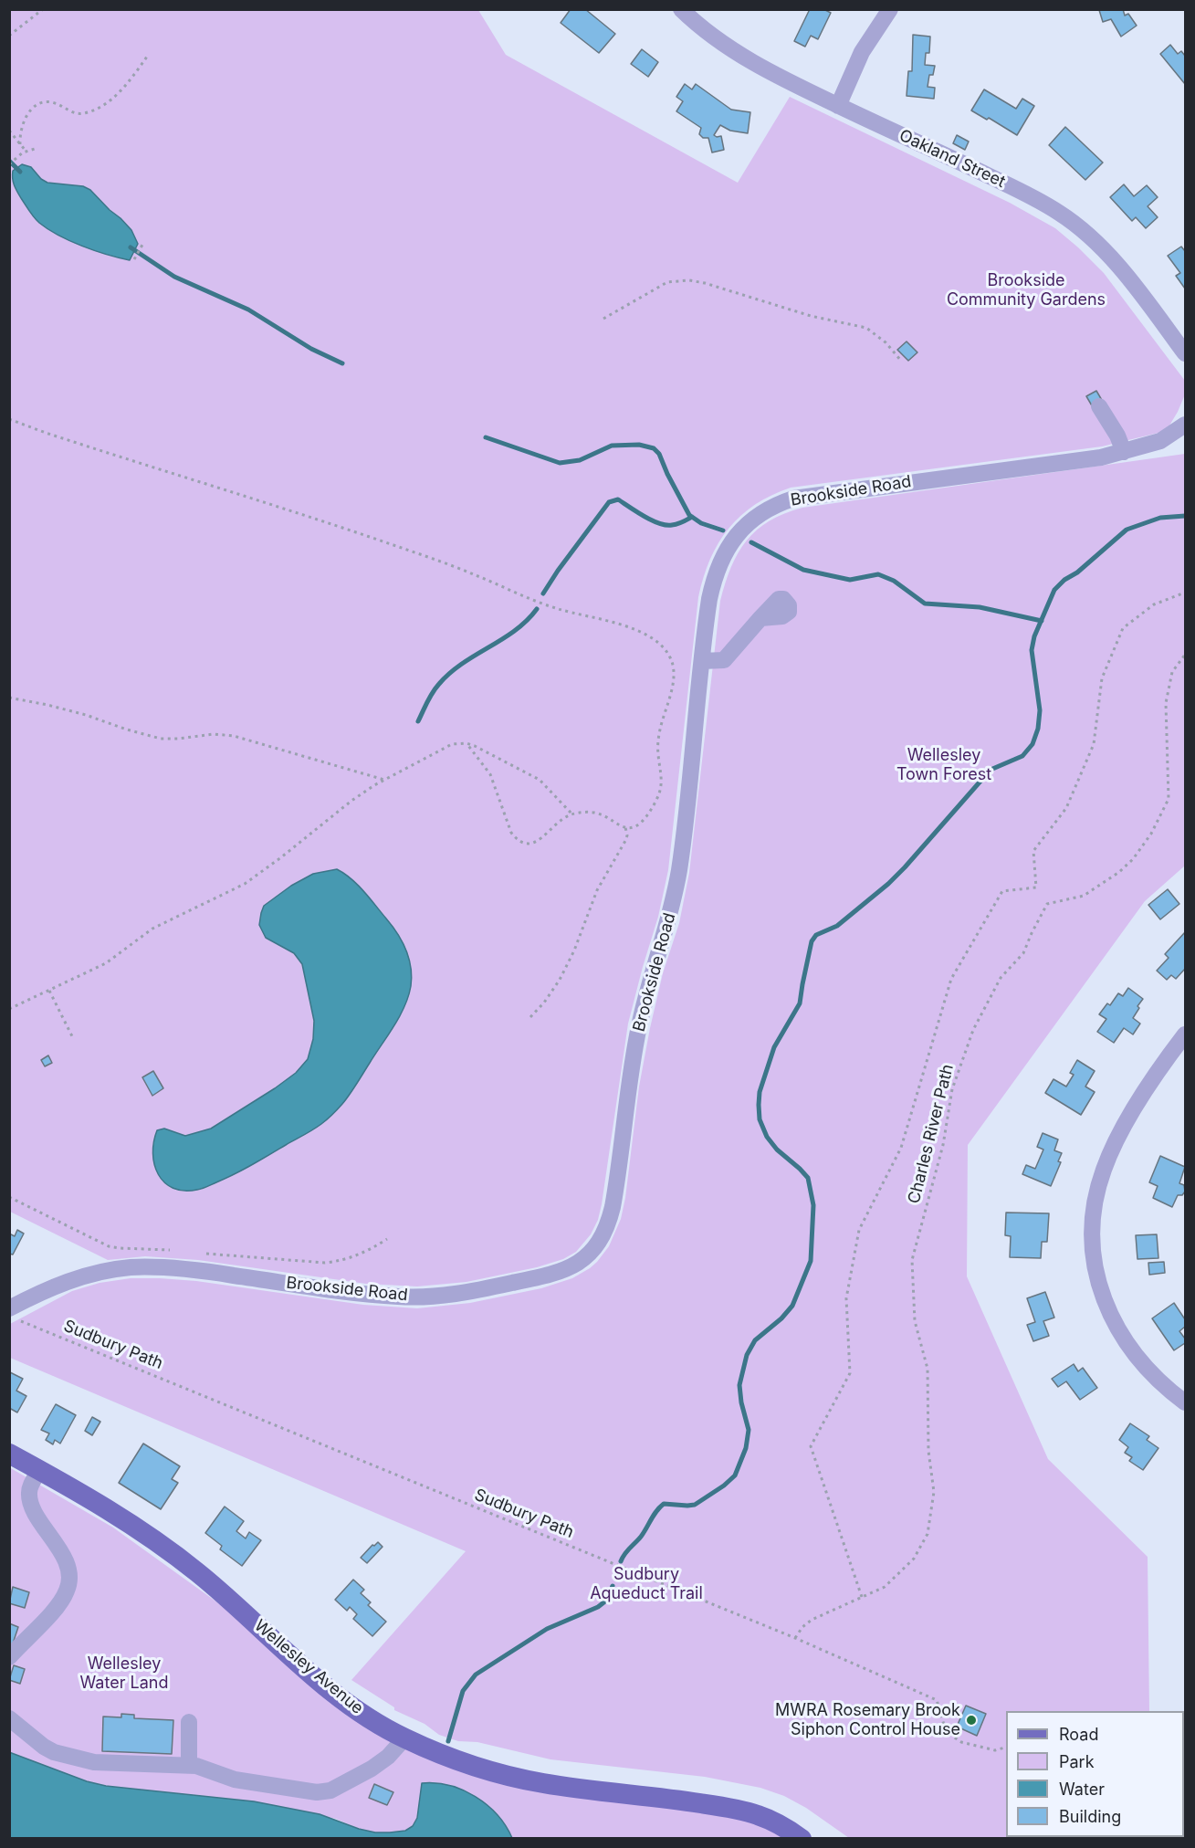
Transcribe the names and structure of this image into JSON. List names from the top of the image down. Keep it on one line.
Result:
{"streets":{"main road":["Wellesley Avenue"],"street":["Oakland Street","Brookside Road"],"path":["Charles River Path","Sudbury Path"]},"crossings":[["Brookside Road","Sudbury Path"],["Charles River Path","Sudbury Path"]],"parks":["Brookside Community Gardens","Wellesley Town Forest","Sudbury Aqueduct Trail","Wellesley Water Land"],"places":["MWRA Rosemary Brook Siphon Control House"],"legend":["Road","Park","Water","Building"]}
